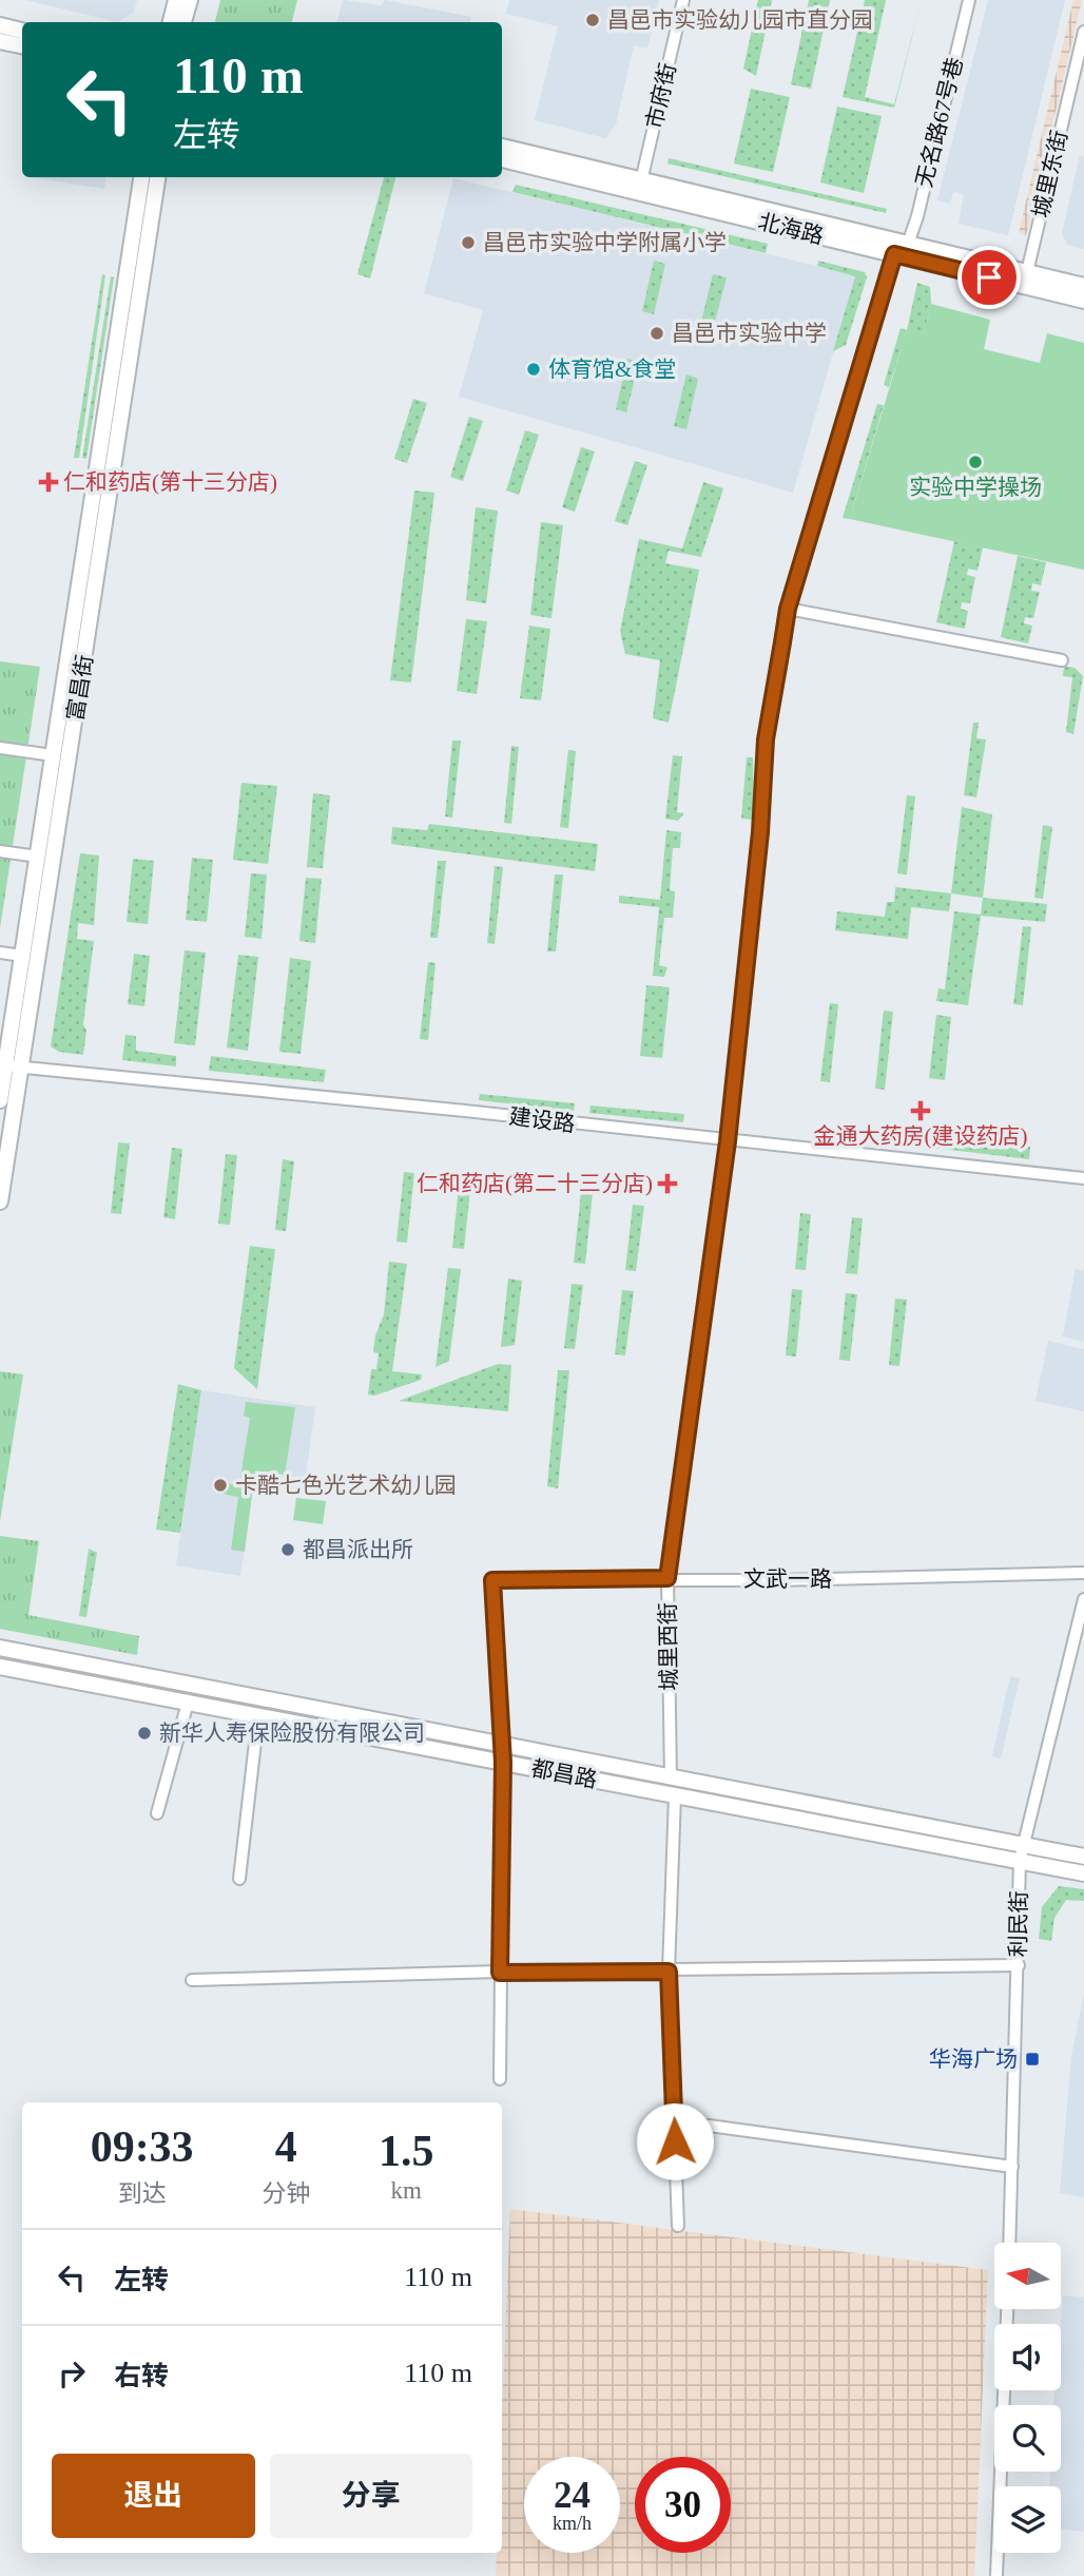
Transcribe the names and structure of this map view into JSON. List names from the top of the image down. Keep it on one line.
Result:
{"streets":{"main road":["北海路","富昌街","都昌路"],"street":["市府街","无名路67号巷","城里东街","建设路","文武一路","城里西街","利民街"]},"crossings":[["市府街","北海路"],["无名路67号巷","北海路"],["城里东街","北海路"],["北海路","城里西街"],["富昌街","建设路"],["建设路","城里西街"],["文武一路","城里西街"],["都昌路","利民街"]],"places":{"other":["昌邑市实验幼儿园市直分园","昌邑市实验中学附属小学","昌邑市实验中学","体育馆&食堂","实验中学操场","卡酷七色光艺术幼儿园","都昌派出所","新华人寿保险股份有限公司"],"health":["仁和药店(第十三分店)","金通大药房(建设药店)","仁和药店(第二十三分店)"],"transit":["华海广场"]},"north":"left","page":{"turn":["110 m","左转"],"eta":["09:33","到达","4","分钟","1.5","km"],"list":[{"name":"左转","value":"110 m"},{"name":"右转","value":"110 m"}],"buttons":["退出","分享"],"speed":"24 km/h","limit":"30"}}
